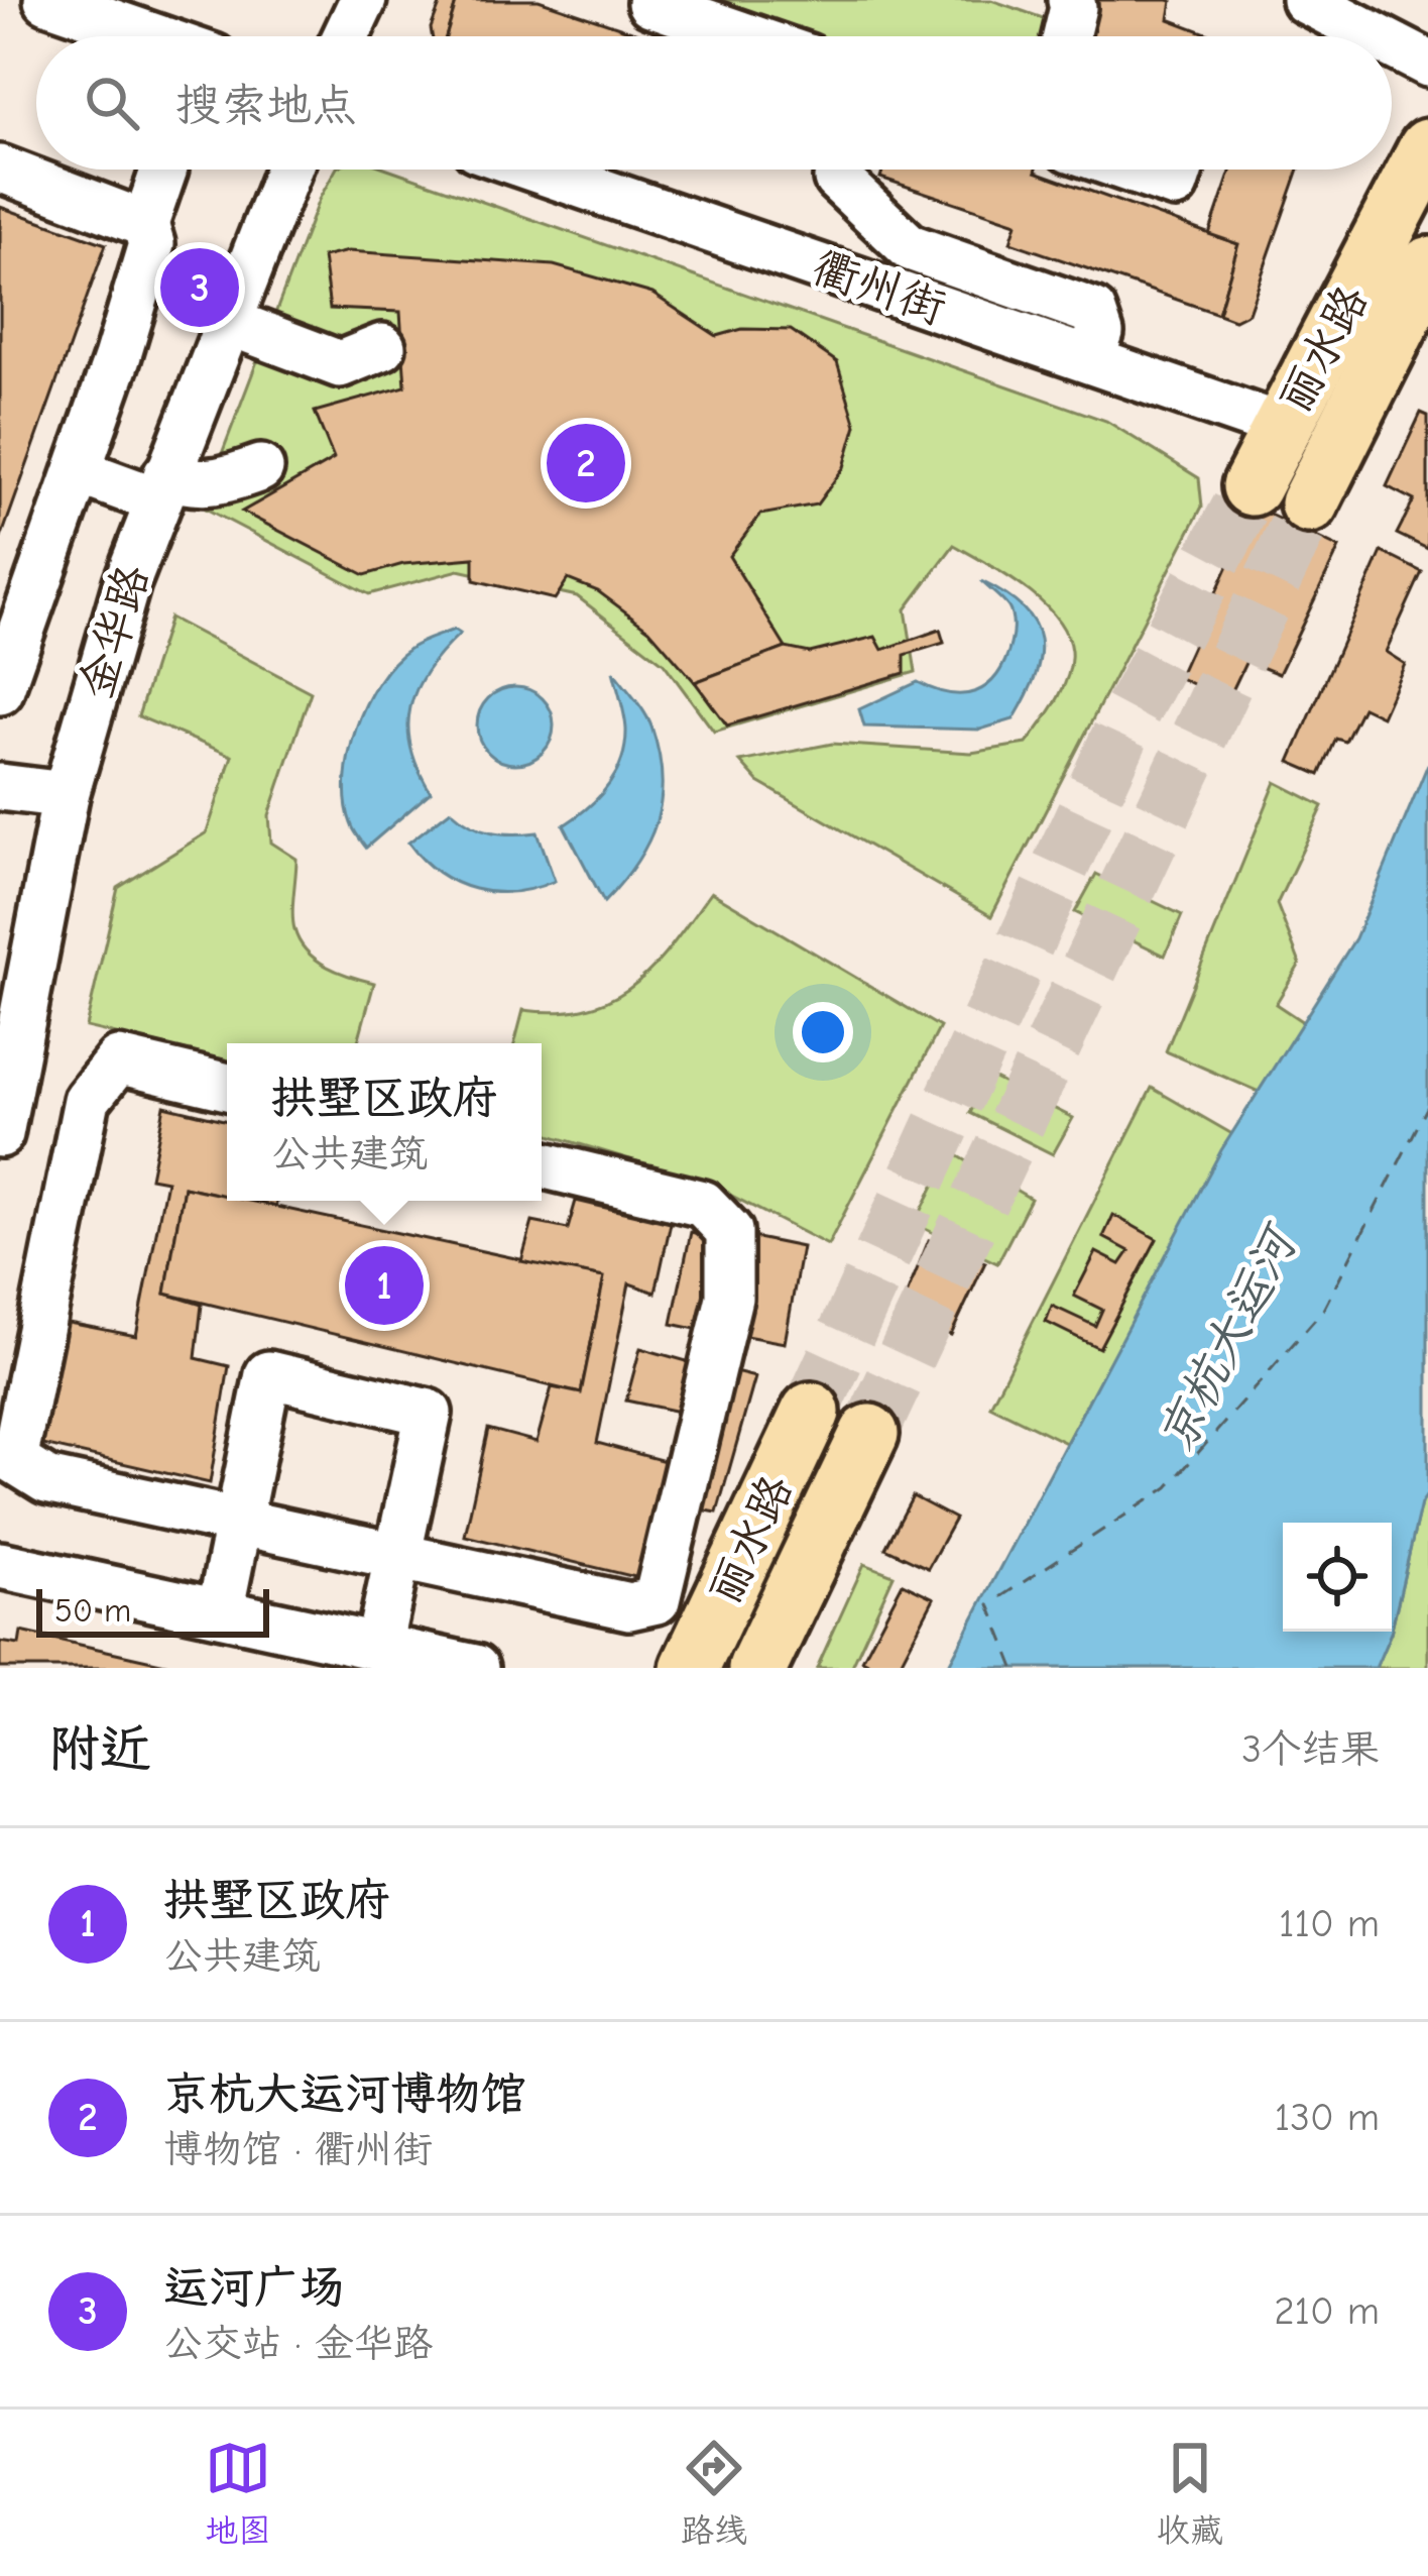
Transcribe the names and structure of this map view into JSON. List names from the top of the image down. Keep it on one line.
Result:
{"streets":{"main road":["丽水路"],"street":["衢州街","金华路"]},"crossings":[["衢州街","丽水路"]],"water":["京杭大运河"],"scale_bar":"50 m","page":{"search":"搜索地点","pins":["3","2","1"],"popup":["拱墅区政府","公共建筑"],"scale":"50 m","heading":["附近","3个结果"],"list":[{"mark":"1","name":"拱墅区政府","note":"公共建筑","value":"110 m"},{"mark":"2","name":"京杭大运河博物馆","note":"博物馆 · 衢州街","value":"130 m"},{"mark":"3","name":"运河广场","note":"公交站 · 金华路","value":"210 m"}],"nav":["地图","路线","收藏"]}}
